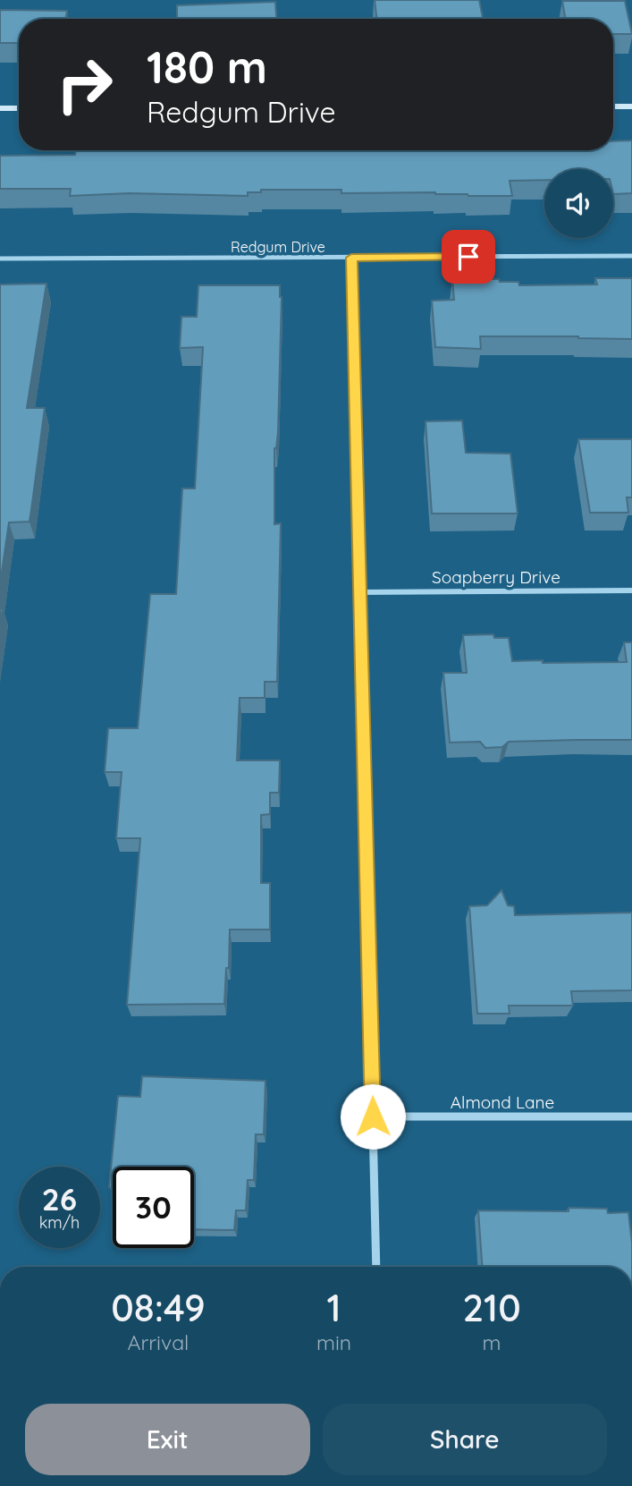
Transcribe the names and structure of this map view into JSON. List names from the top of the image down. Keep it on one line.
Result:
{"streets":{"street":["Redgum Drive","Soapberry Drive","Almond Lane"]},"page":{"turn":["180 m","Redgum Drive"],"speed":"26 km/h","limit":"30","eta":["08:49","Arrival","1","min","210","m"],"buttons":["Exit","Share"]}}
